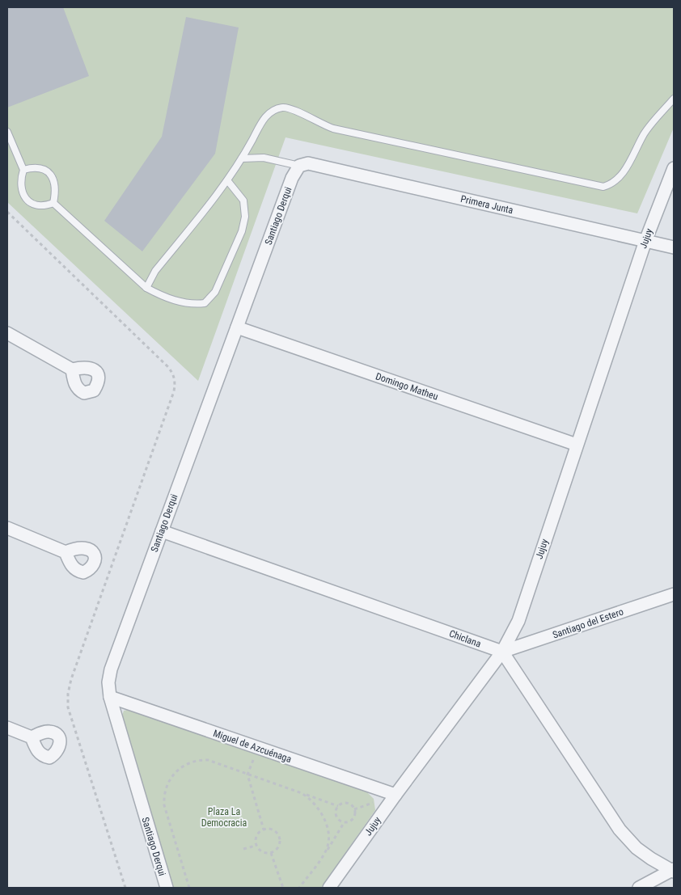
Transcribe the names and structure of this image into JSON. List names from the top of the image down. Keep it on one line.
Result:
{"streets":{"street":["Primera Junta","Santiago Derqui","Jujuy","Domingo Matheu","Santiago del Estero","Chiclana","Miguel de Azcuénaga"]},"crossings":[["Primera Junta","Santiago Derqui"],["Primera Junta","Jujuy"],["Santiago Derqui","Domingo Matheu"],["Santiago Derqui","Chiclana"],["Santiago Derqui","Miguel de Azcuénaga"],["Jujuy","Domingo Matheu"],["Jujuy","Santiago del Estero"],["Jujuy","Chiclana"],["Jujuy","Miguel de Azcuénaga"],["Santiago del Estero","Chiclana"]],"parks":["Plaza La Democracia"]}
